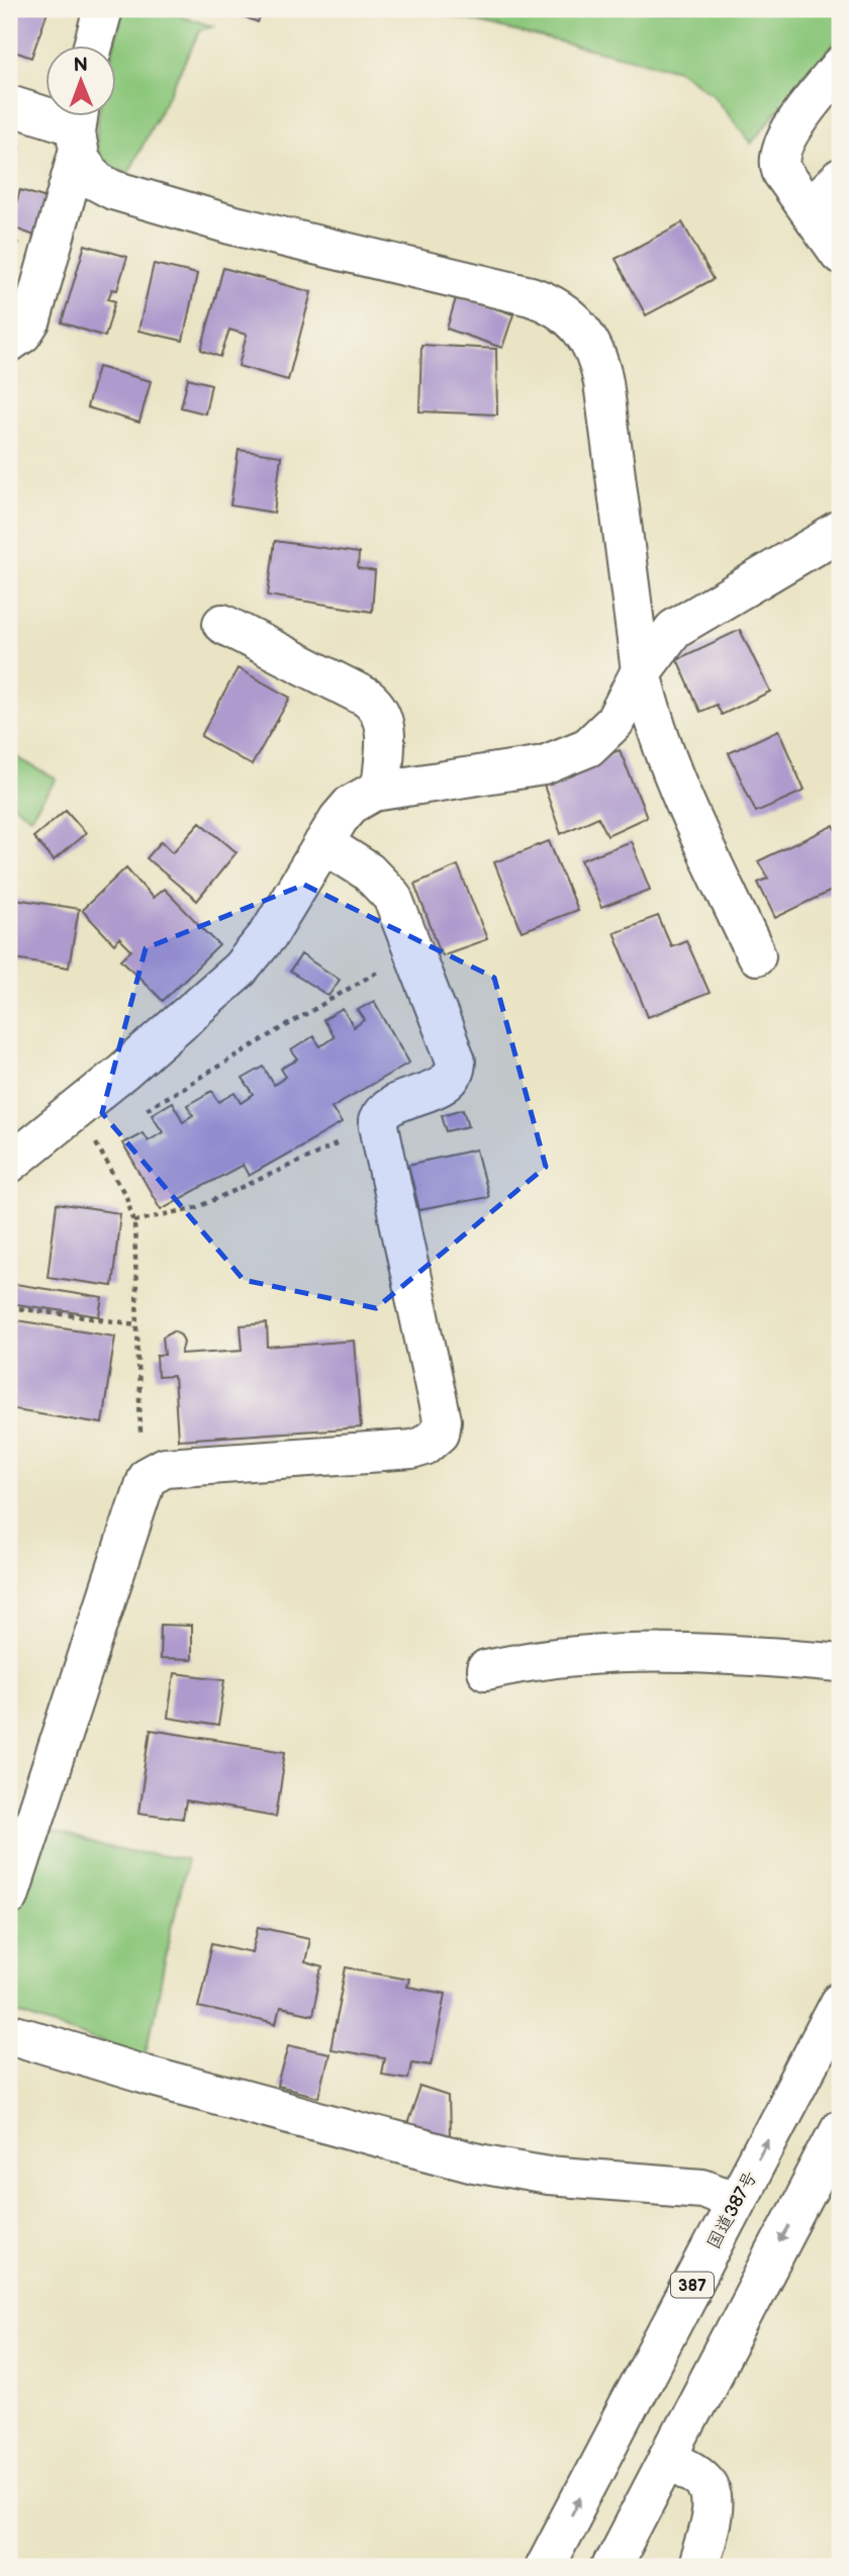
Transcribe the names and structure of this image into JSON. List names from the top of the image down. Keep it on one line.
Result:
{"streets":{"main road":["国道387号","387"]},"north":"top"}
